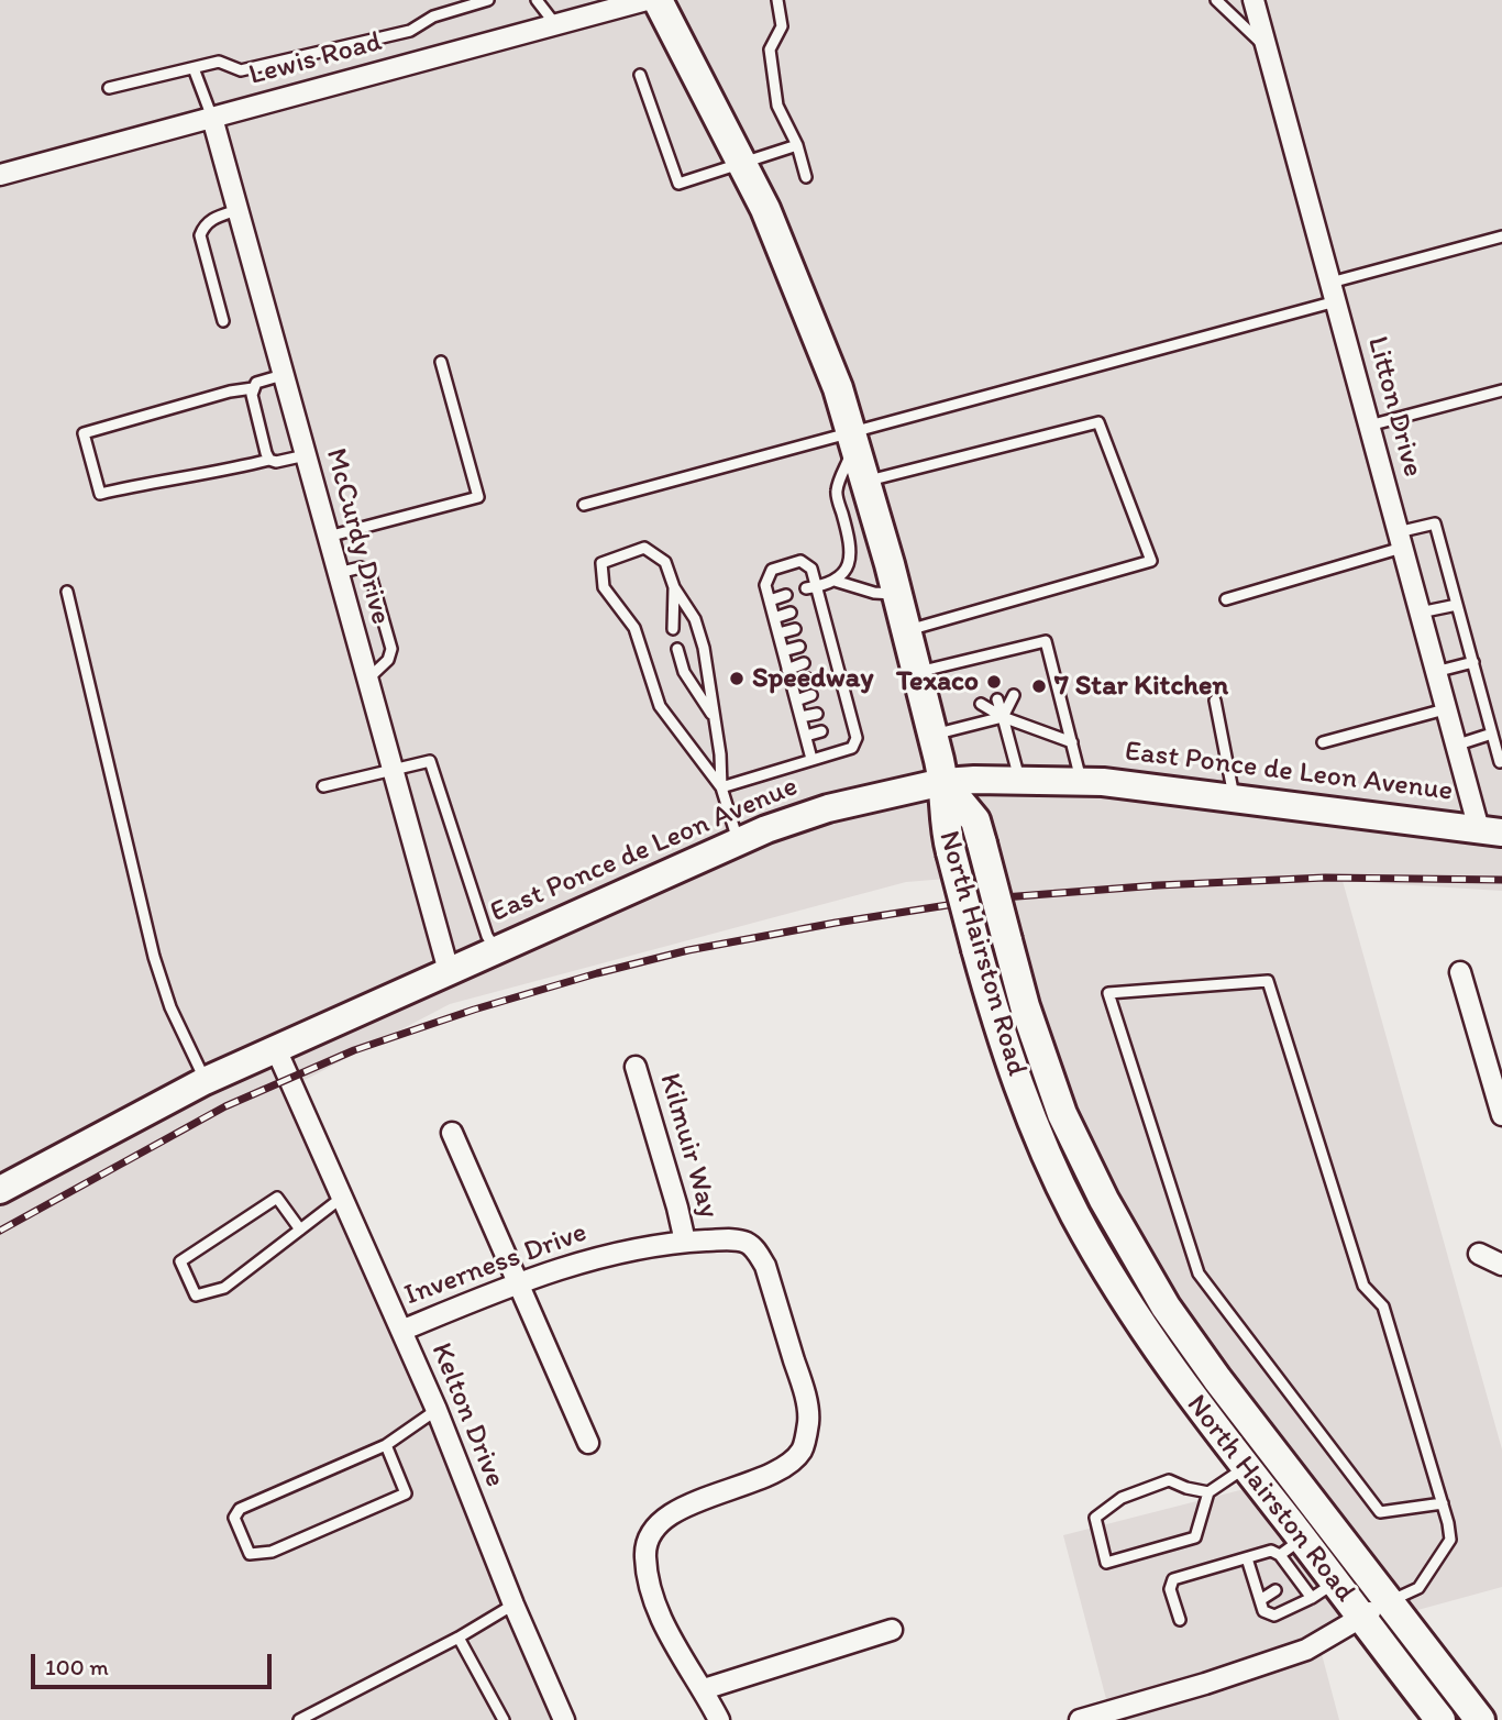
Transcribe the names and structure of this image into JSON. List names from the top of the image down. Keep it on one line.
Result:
{"streets":{"main road":["East Ponce de Leon Avenue","North Hairston Road"],"street":["Lewis Road","Litton Drive","McCurdy Drive","Kilmuir Way","Inverness Drive","Kelton Drive"]},"crossings":[["Lewis Road","McCurdy Drive"],["Litton Drive","East Ponce de Leon Avenue"],["McCurdy Drive","East Ponce de Leon Avenue"],["East Ponce de Leon Avenue","North Hairston Road"],["East Ponce de Leon Avenue","Kelton Drive"],["Kilmuir Way","Inverness Drive"],["Inverness Drive","Kelton Drive"]],"places":["Speedway","Texaco","7 Star Kitchen"],"scale_bar":"100 m"}
